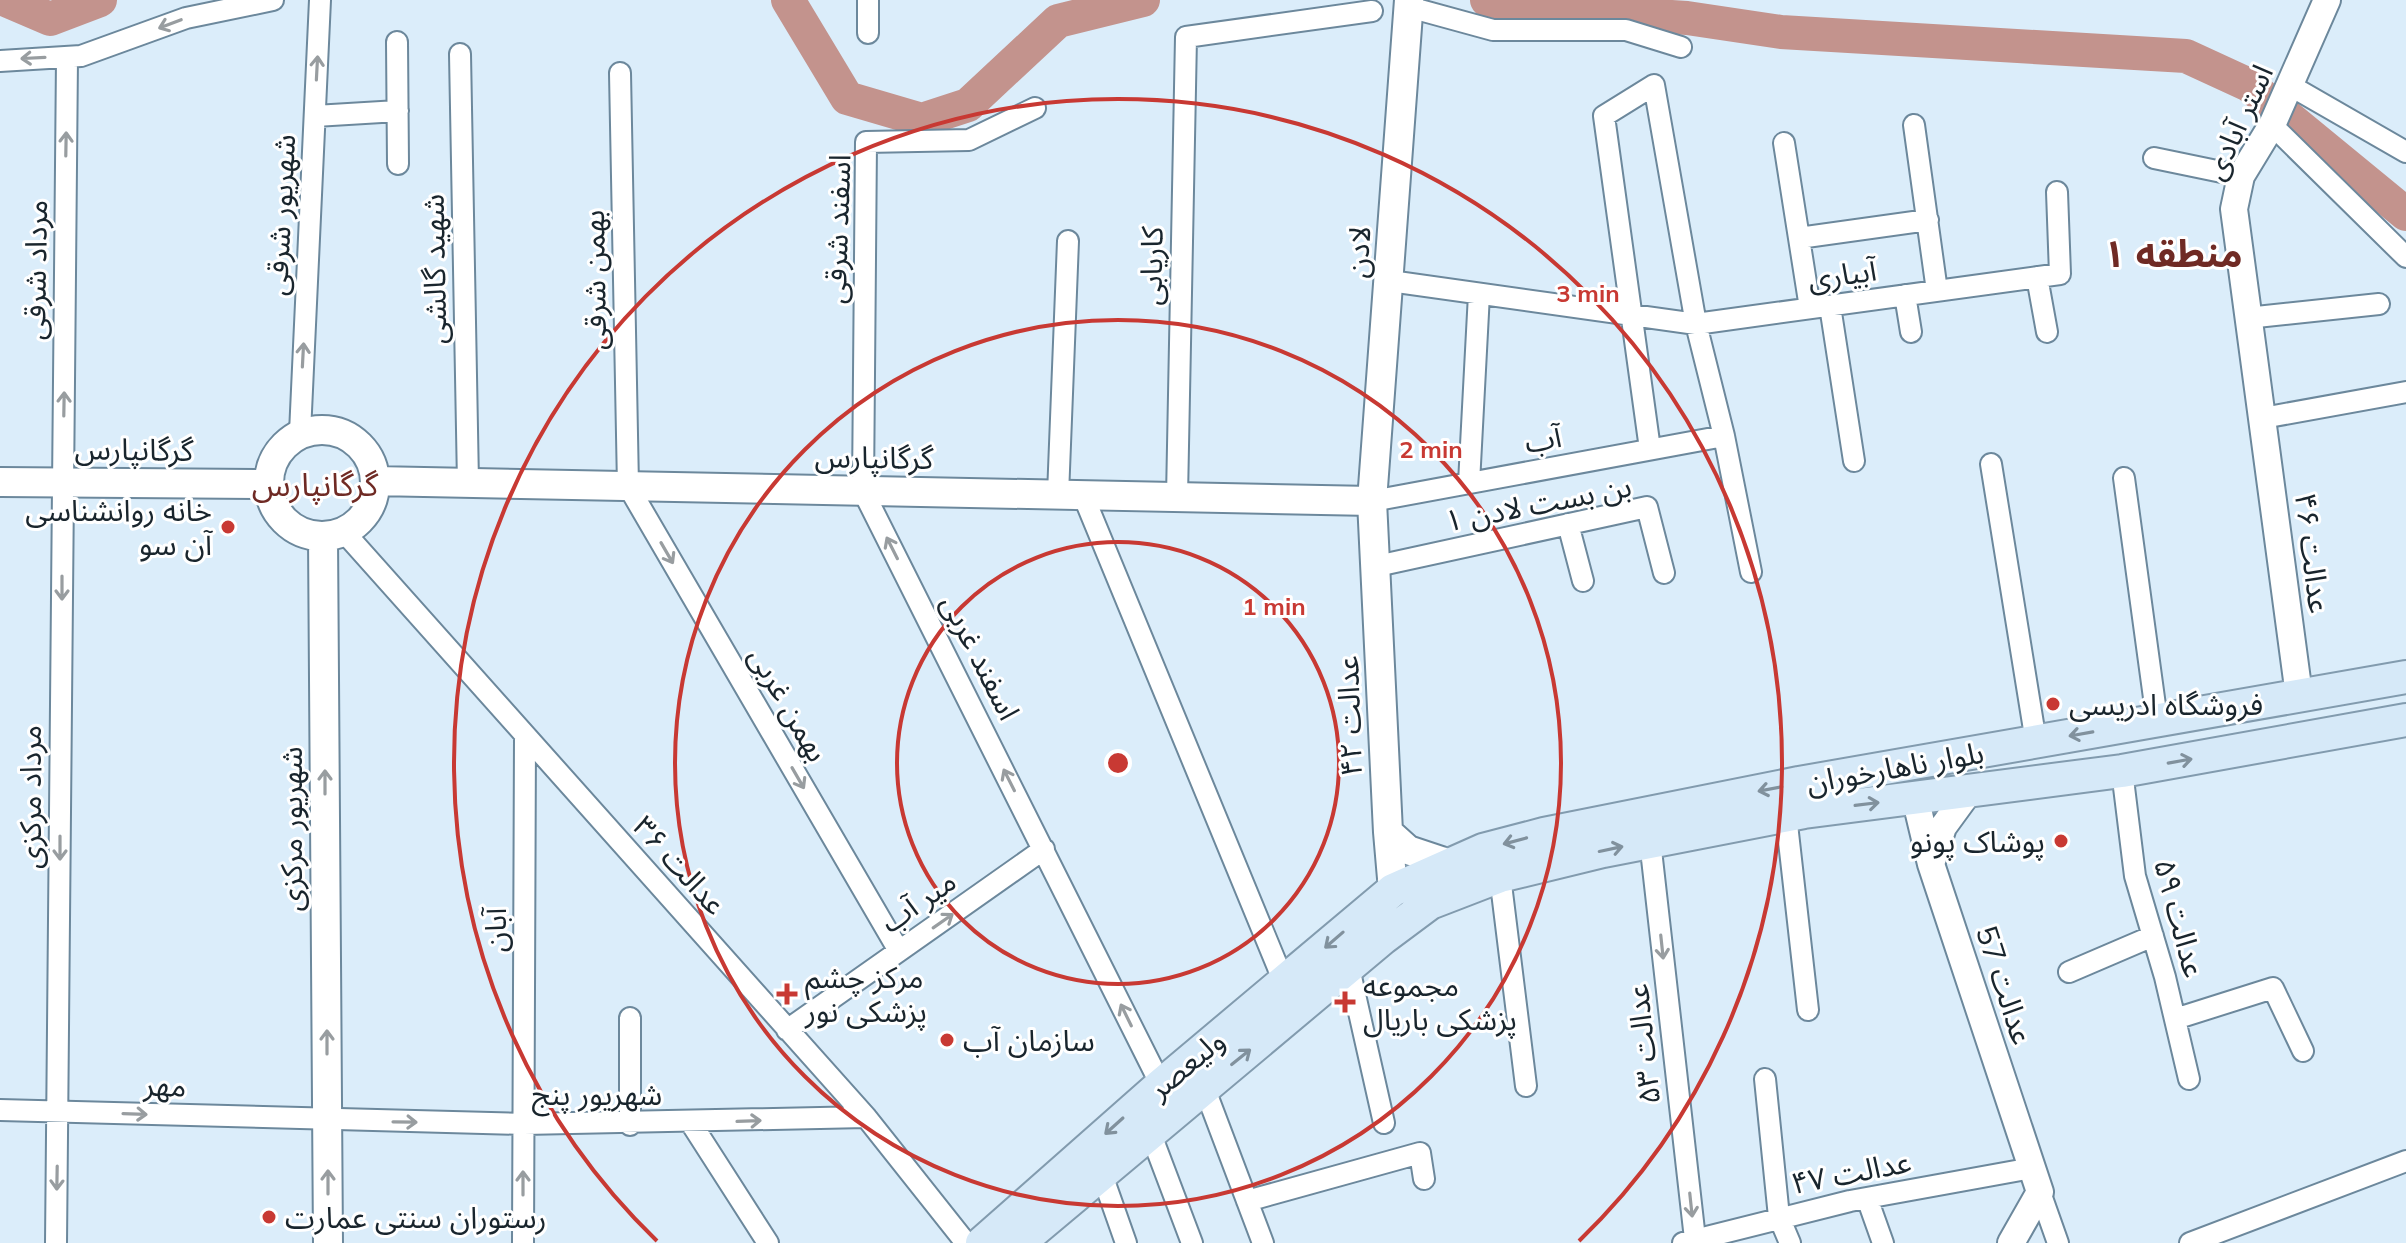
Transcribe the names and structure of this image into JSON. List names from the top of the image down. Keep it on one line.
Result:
{"streets":{"main road":["لادن","گرگانپارس","عدالت ۴۲","بلوار ناهارخوران","شهریور مرکزی","ولیعصر"],"street":["استر آبادی","شهریور شرقی","اسفند شرقی","کاریابی","شهید گالشی","مرداد شرقی","آبیاری","بهمن شرقی","آب","۱ بن بست لادن","۴۶ عدالت","اسفند غربی","بهمن غربی","مرداد مرکزی","عدالت ۳۶","میر آب","عدالت ۵۹","آبان","عدالت 57","عدالت ۵۳","مهر","شهریور پنج","عدالت ۴۷"]},"crossings":[["استر آبادی","۴۶ عدالت"],["شهریور شرقی","گرگانپارس"],["شهریور شرقی","شهریور مرکزی"],["شهریور شرقی","عدالت ۳۶"],["اسفند شرقی","گرگانپارس"],["اسفند شرقی","اسفند غربی"],["لادن","آبیاری"],["لادن","آب"],["لادن","گرگانپارس"],["لادن","عدالت ۴۲"],["کاریابی","گرگانپارس"],["شهید گالشی","گرگانپارس"],["مرداد شرقی","گرگانپارس"],["مرداد شرقی","مرداد مرکزی"],["بهمن شرقی","گرگانپارس"],["بهمن شرقی","بهمن غربی"],["آب","گرگانپارس"],["آب","عدالت ۴۲"],["گرگانپارس","اسفند غربی"],["گرگانپارس","بهمن غربی"],["گرگانپارس","عدالت ۴۲"],["گرگانپارس","مرداد مرکزی"],["گرگانپارس","شهریور مرکزی"],["گرگانپارس","عدالت ۳۶"],["۱ بن بست لادن","عدالت ۴۲"],["۴۶ عدالت","بلوار ناهارخوران"],["اسفند غربی","میر آب"],["اسفند غربی","ولیعصر"],["بهمن غربی","میر آب"],["عدالت ۴۲","بلوار ناهارخوران"],["عدالت ۴۲","ولیعصر"],["بلوار ناهارخوران","عدالت ۵۹"],["بلوار ناهارخوران","عدالت 57"],["بلوار ناهارخوران","عدالت ۵۳"],["بلوار ناهارخوران","ولیعصر"],["مرداد مرکزی","مهر"],["شهریور مرکزی","عدالت ۳۶"],["شهریور مرکزی","مهر"],["شهریور مرکزی","شهریور پنج"],["عدالت ۳۶","میر آب"],["عدالت ۳۶","آبان"],["عدالت ۳۶","شهریور پنج"],["آبان","شهریور پنج"],["عدالت 57","عدالت ۴۷"],["عدالت ۵۳","عدالت ۴۷"],["مهر","شهریور پنج"]],"one_way":["شهریور شرقی","مرداد شرقی","بهمن غربی","مرداد مرکزی","شهریور مرکزی","میر آب","مهر","شهریور پنج"],"districts":["منطقه ۱","گرگانپارس"],"places":{"other":["خانه روانشناسی آن سو","فروشگاه ادریسی","پوشاک پونو","سازمان آب","رستوران سنتی عمارت"],"health":["مرکز چشم پزشکی نور","مجموعه پزشکی باریال"]},"rings":["3 min","2 min","1 min"]}
